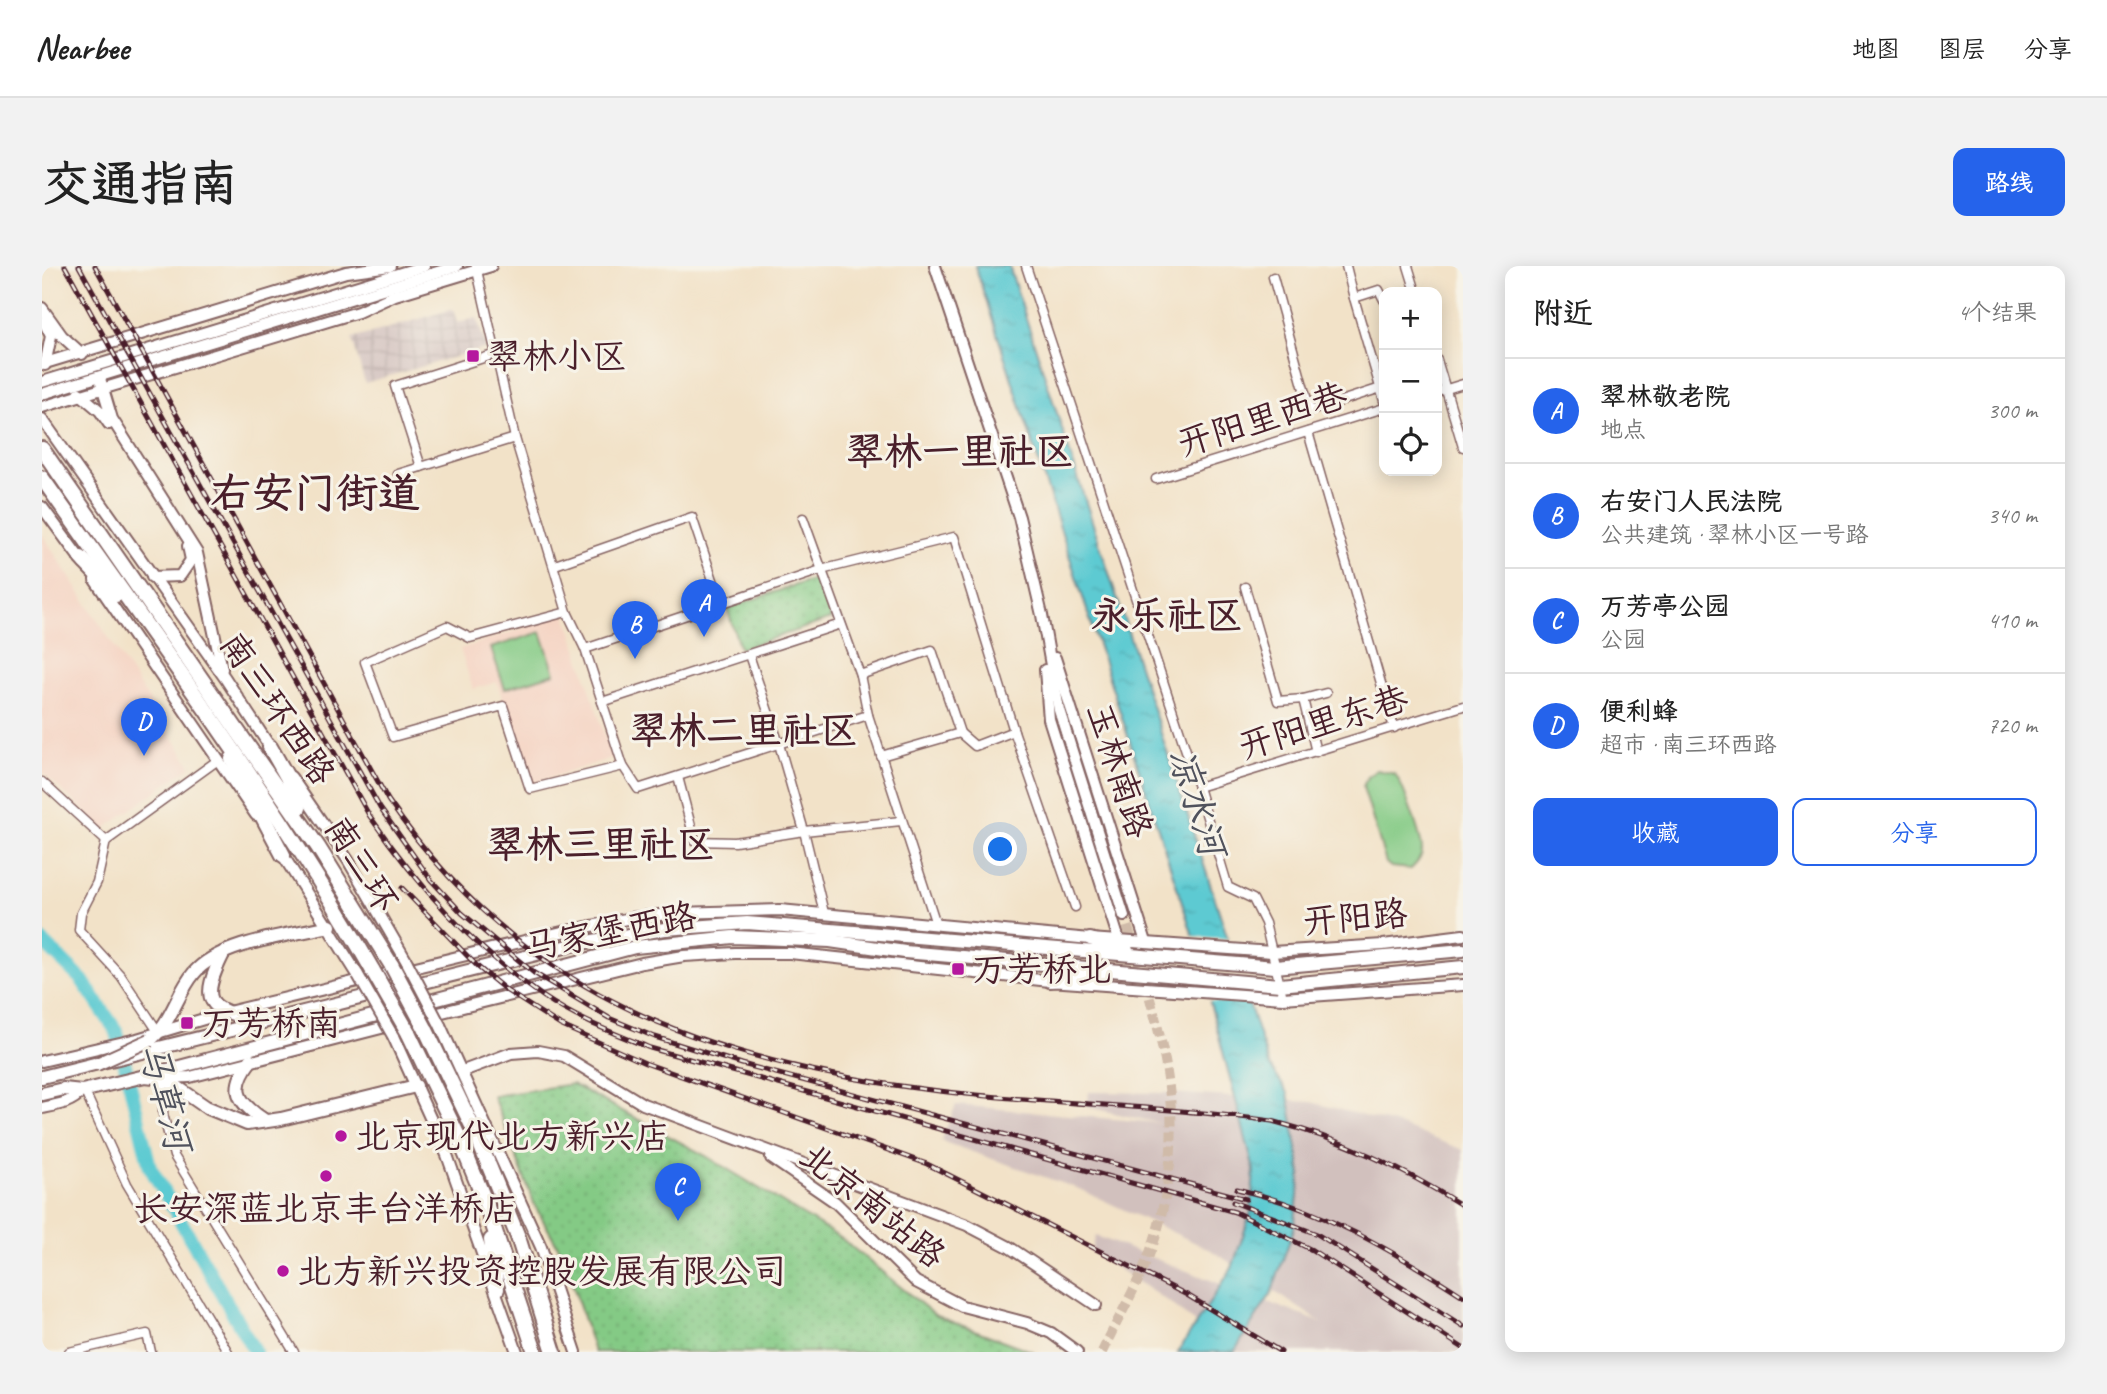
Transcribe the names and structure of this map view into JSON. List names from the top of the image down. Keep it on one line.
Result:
{"streets":{"highway":["南三环"],"main road":["开阳路","马家堡西路"],"street":["开阳里西巷","南三环西路","开阳里东巷","玉林南路","北京南站路"]},"crossings":[["南三环西路","北京南站路"],["玉林南路","马家堡西路"],["开阳路","马家堡西路"]],"districts":["翠林一里社区","右安门街道","永乐社区","翠林二里社区","翠林三里社区"],"water":["凉水河","马草河"],"places":{"transit":["翠林小区","万芳桥北","万芳桥南"],"other":["北京现代北方新兴店","长安深蓝北京丰台洋桥店","北方新兴投资控股发展有限公司"]},"page":{"header":"Nearbee","nav":["地图","图层","分享"],"buttons":["路线",["收藏","分享"]],"title":"交通指南","heading":["附近","4个结果"],"map_buttons":["+","−"],"list":[{"mark":"A","name":"翠林敬老院","note":"地点","value":"300 m"},{"mark":"B","name":"右安门人民法院","note":"公共建筑 · 翠林小区一号路","value":"340 m"},{"mark":"C","name":"万芳亭公园","note":"公园","value":"410 m"},{"mark":"D","name":"便利蜂","note":"超市 · 南三环西路","value":"720 m"}],"pins":["A","B","D","C"]}}
